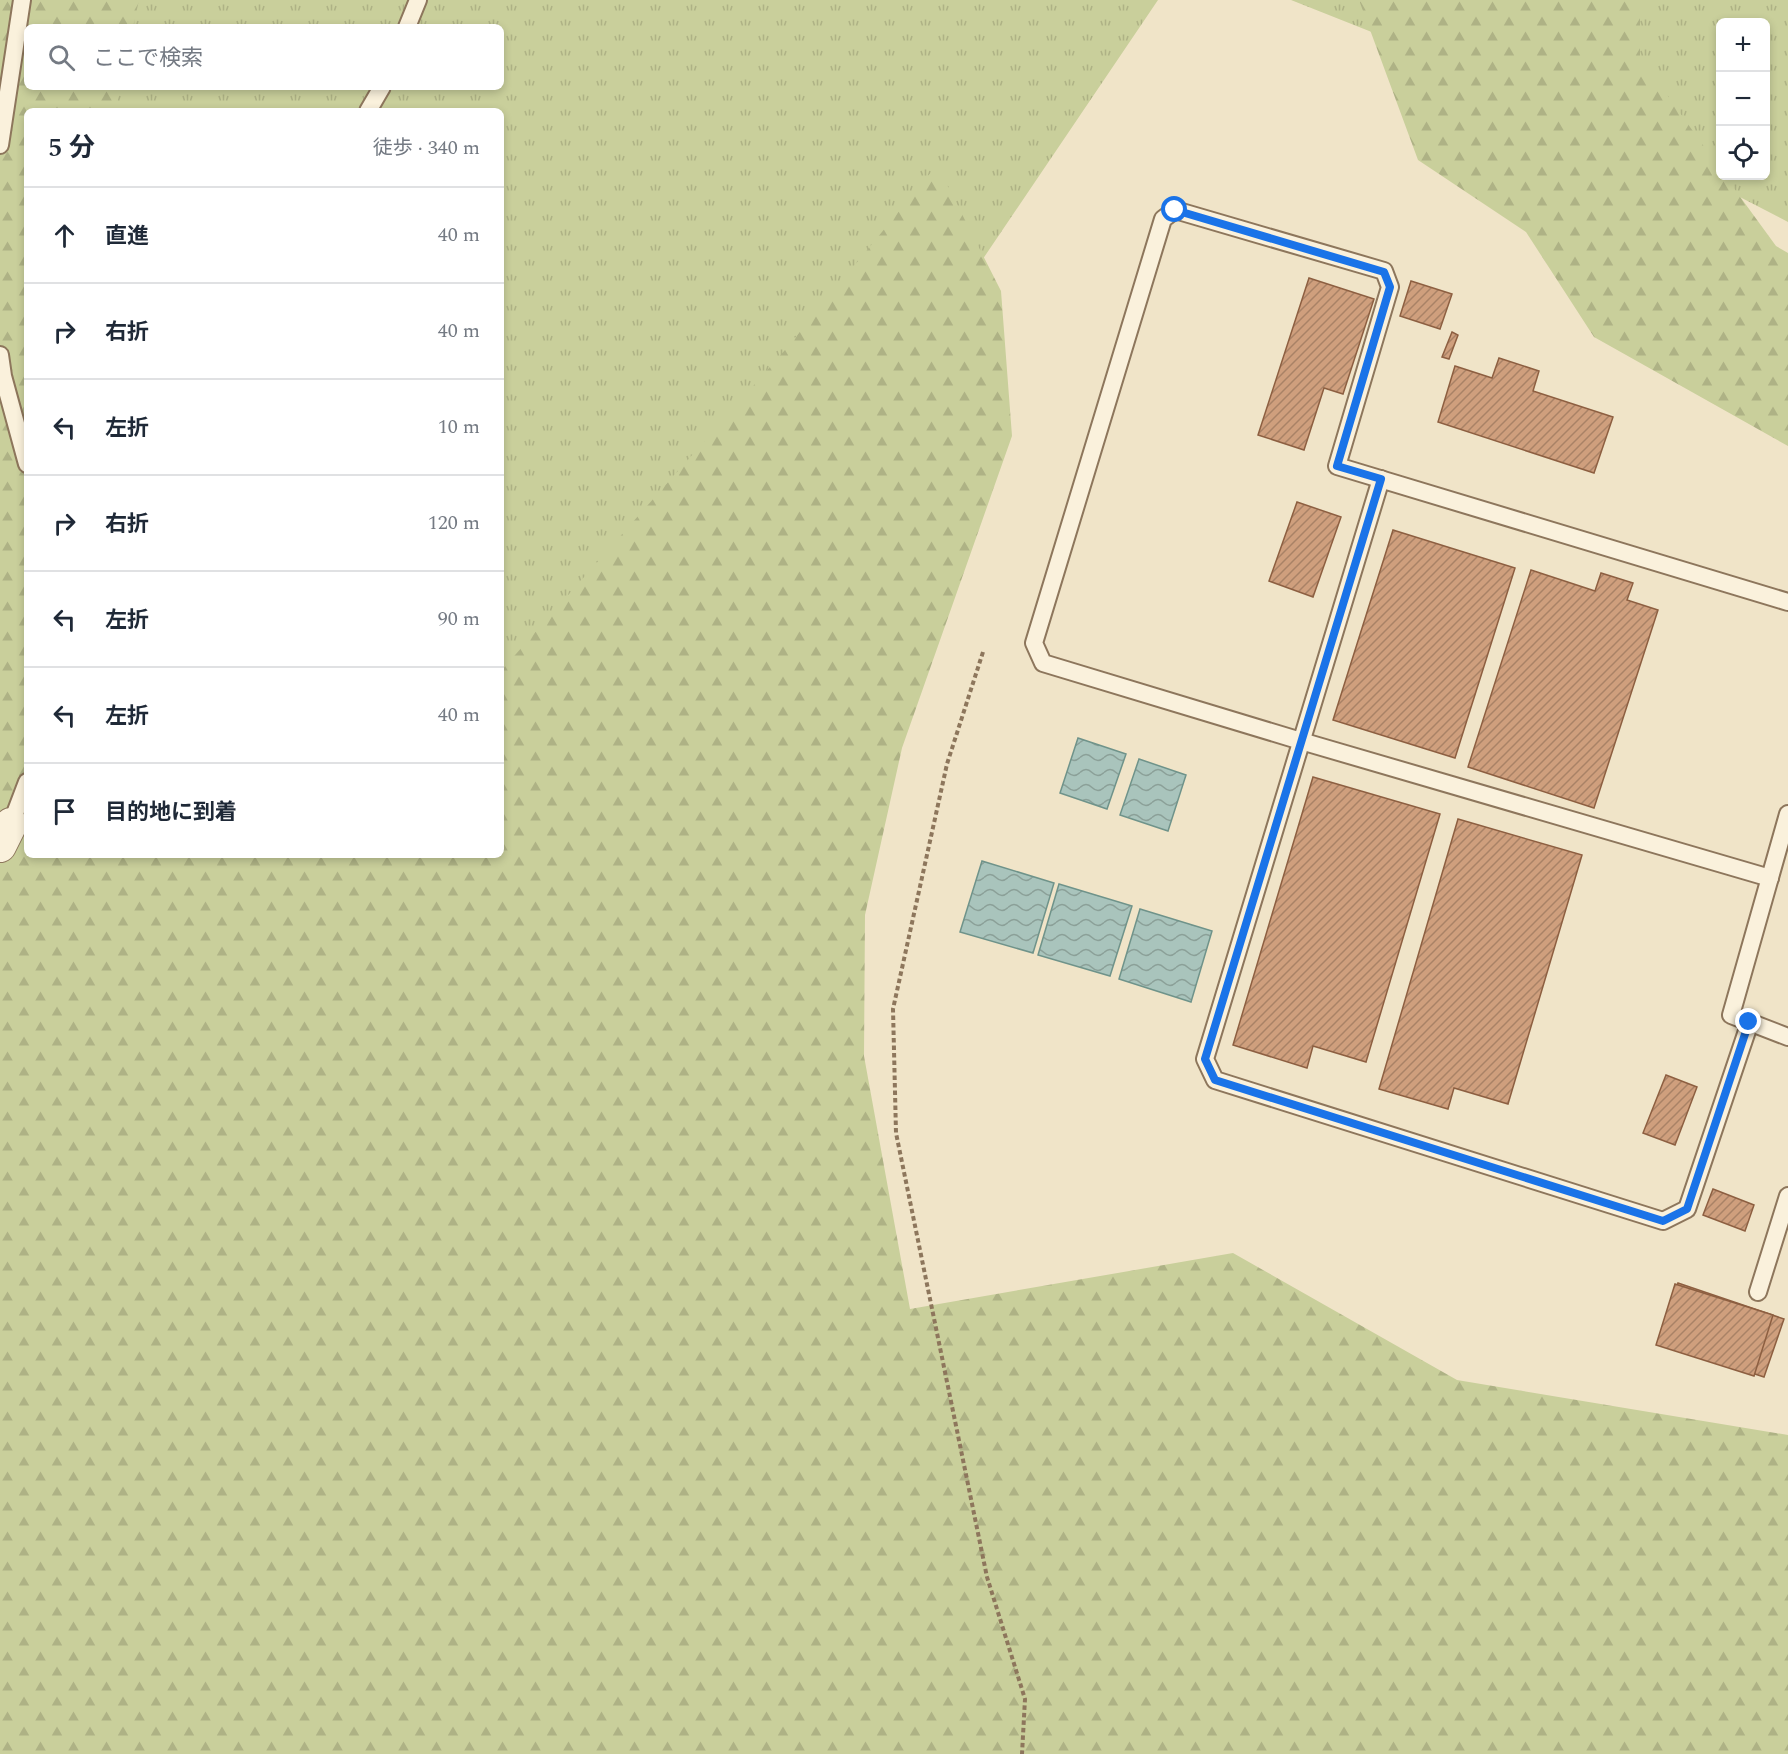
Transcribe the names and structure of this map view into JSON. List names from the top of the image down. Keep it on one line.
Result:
{"page":{"map_buttons":["+","−"],"search":"ここで検索","heading":["5 分","徒歩 · 340 m"],"list":[["直進","40 m"],["右折","40 m"],["左折","10 m"],["右折","120 m"],["左折","90 m"],["左折","40 m"],"目的地に到着"]}}
